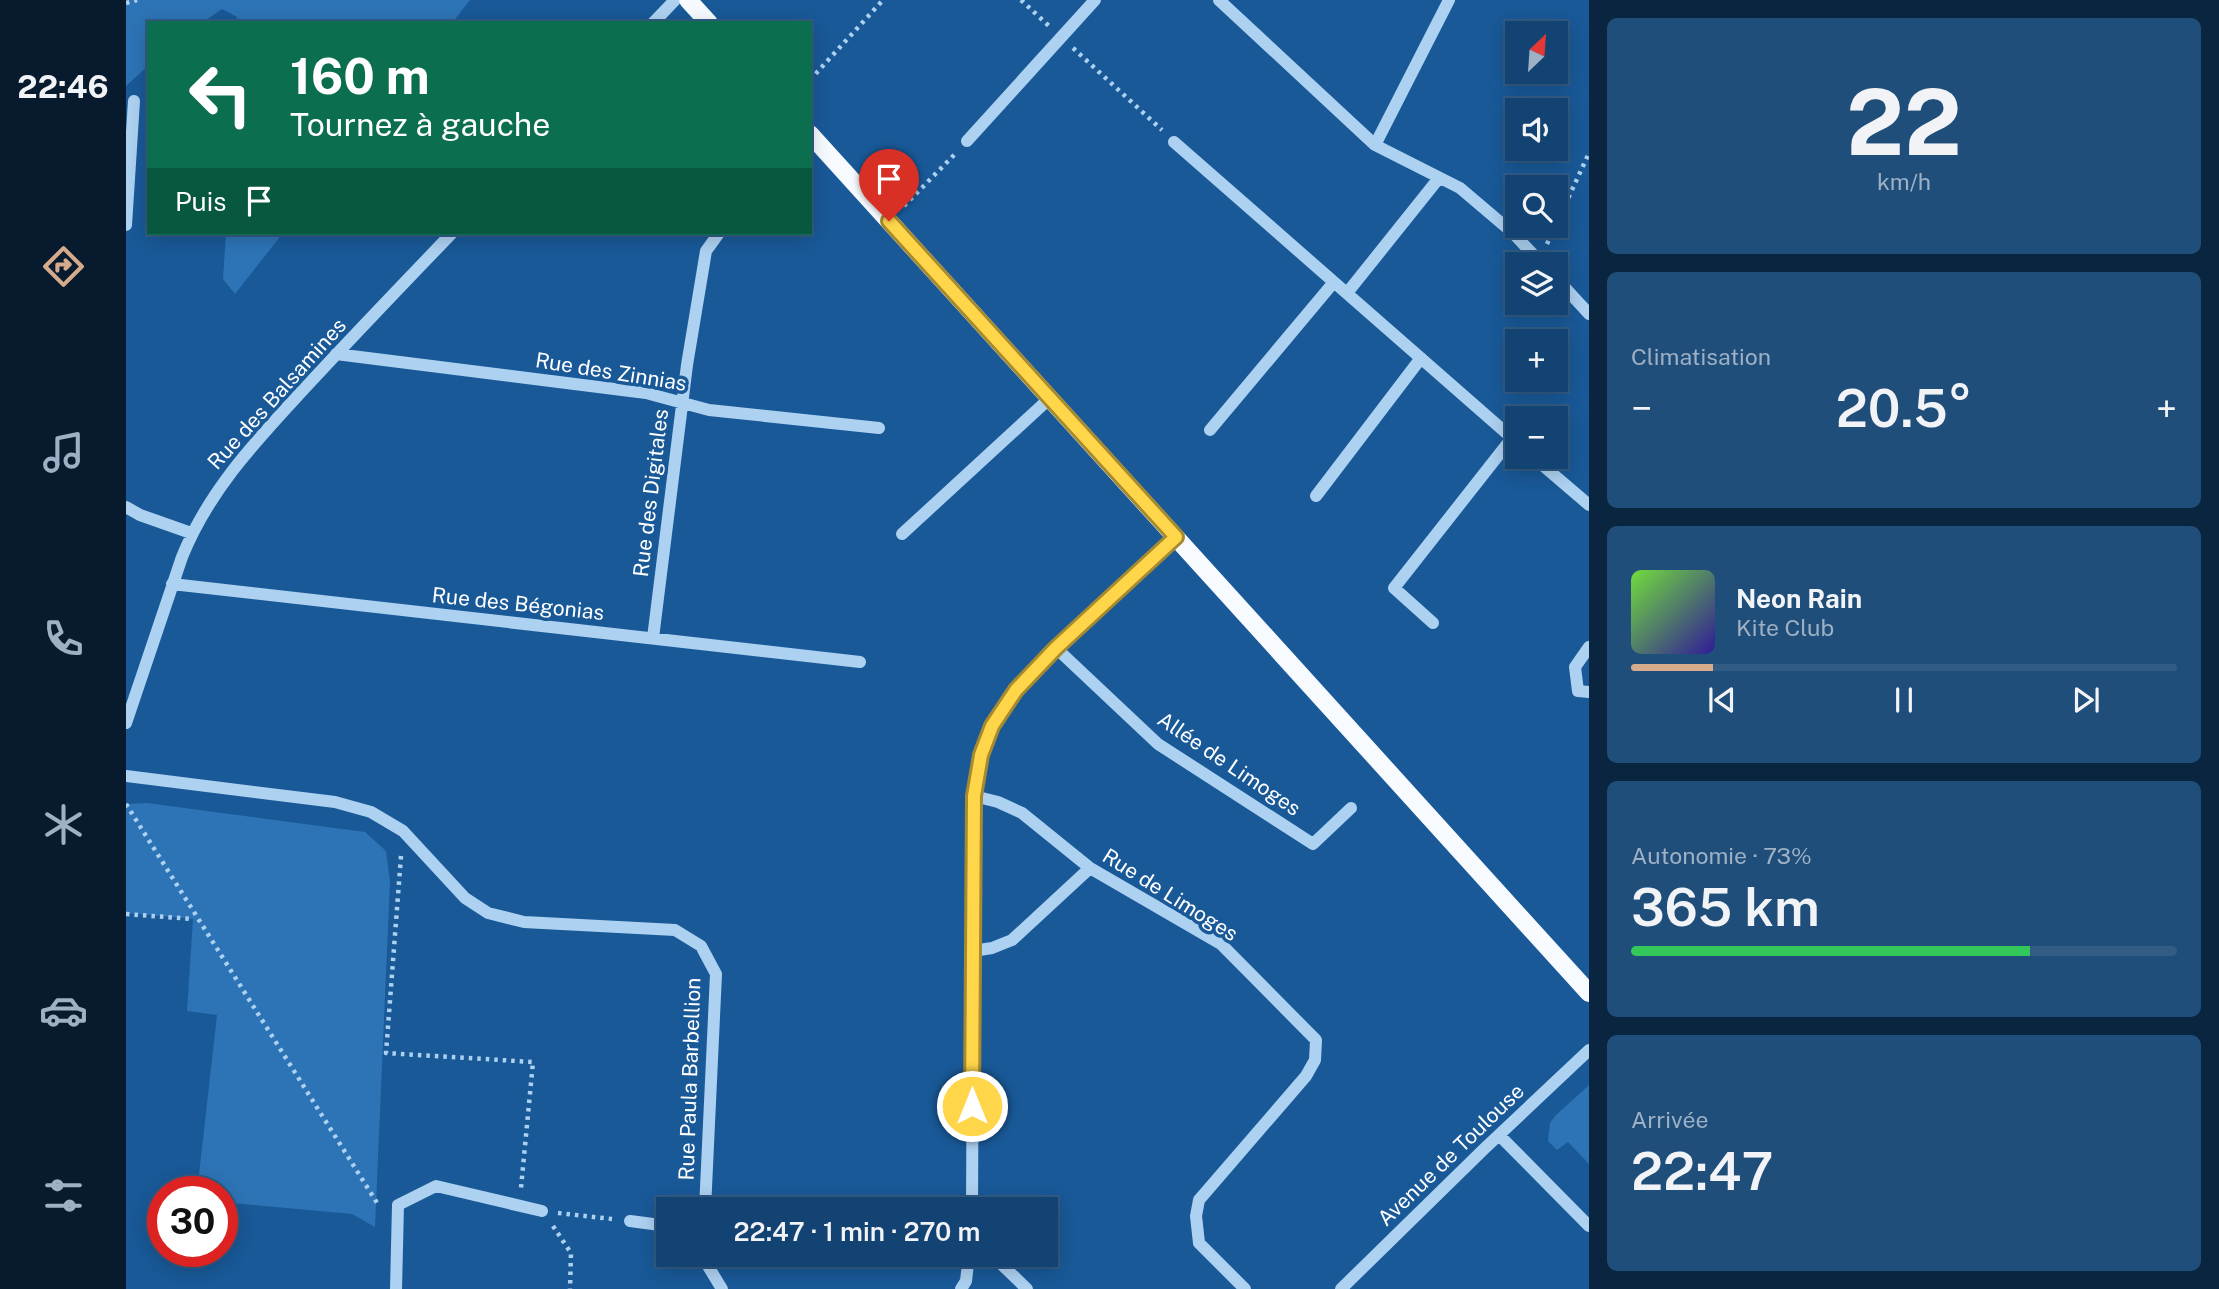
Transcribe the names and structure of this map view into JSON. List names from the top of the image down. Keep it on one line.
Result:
{"streets":{"street":["Rue des Zinnias","Rue des Balsamines","Rue des Digitales","Rue des Bégonias","Allée de Limoges","Rue de Limoges","Rue Paula Barbellion","Avenue de Toulouse"]},"crossings":[["Rue des Zinnias","Rue des Balsamines"],["Rue des Zinnias","Rue des Digitales"],["Rue des Balsamines","Rue des Bégonias"],["Rue des Digitales","Rue des Bégonias"]],"north":"top right","page":{"tabs":"22:46","tile":[["22","km/h"],"Climatisation",["Autonomie · 73%","365 km"],["Arrivée","22:47"]],"map_buttons":["+","−"],"turn":["160 m","Tournez à gauche"],"then":"Puis","heat":["−","20.5°","+"],"song":["Neon Rain","Kite Club"],"limit":"30","trip":"22:47 · 1 min · 270 m"}}
